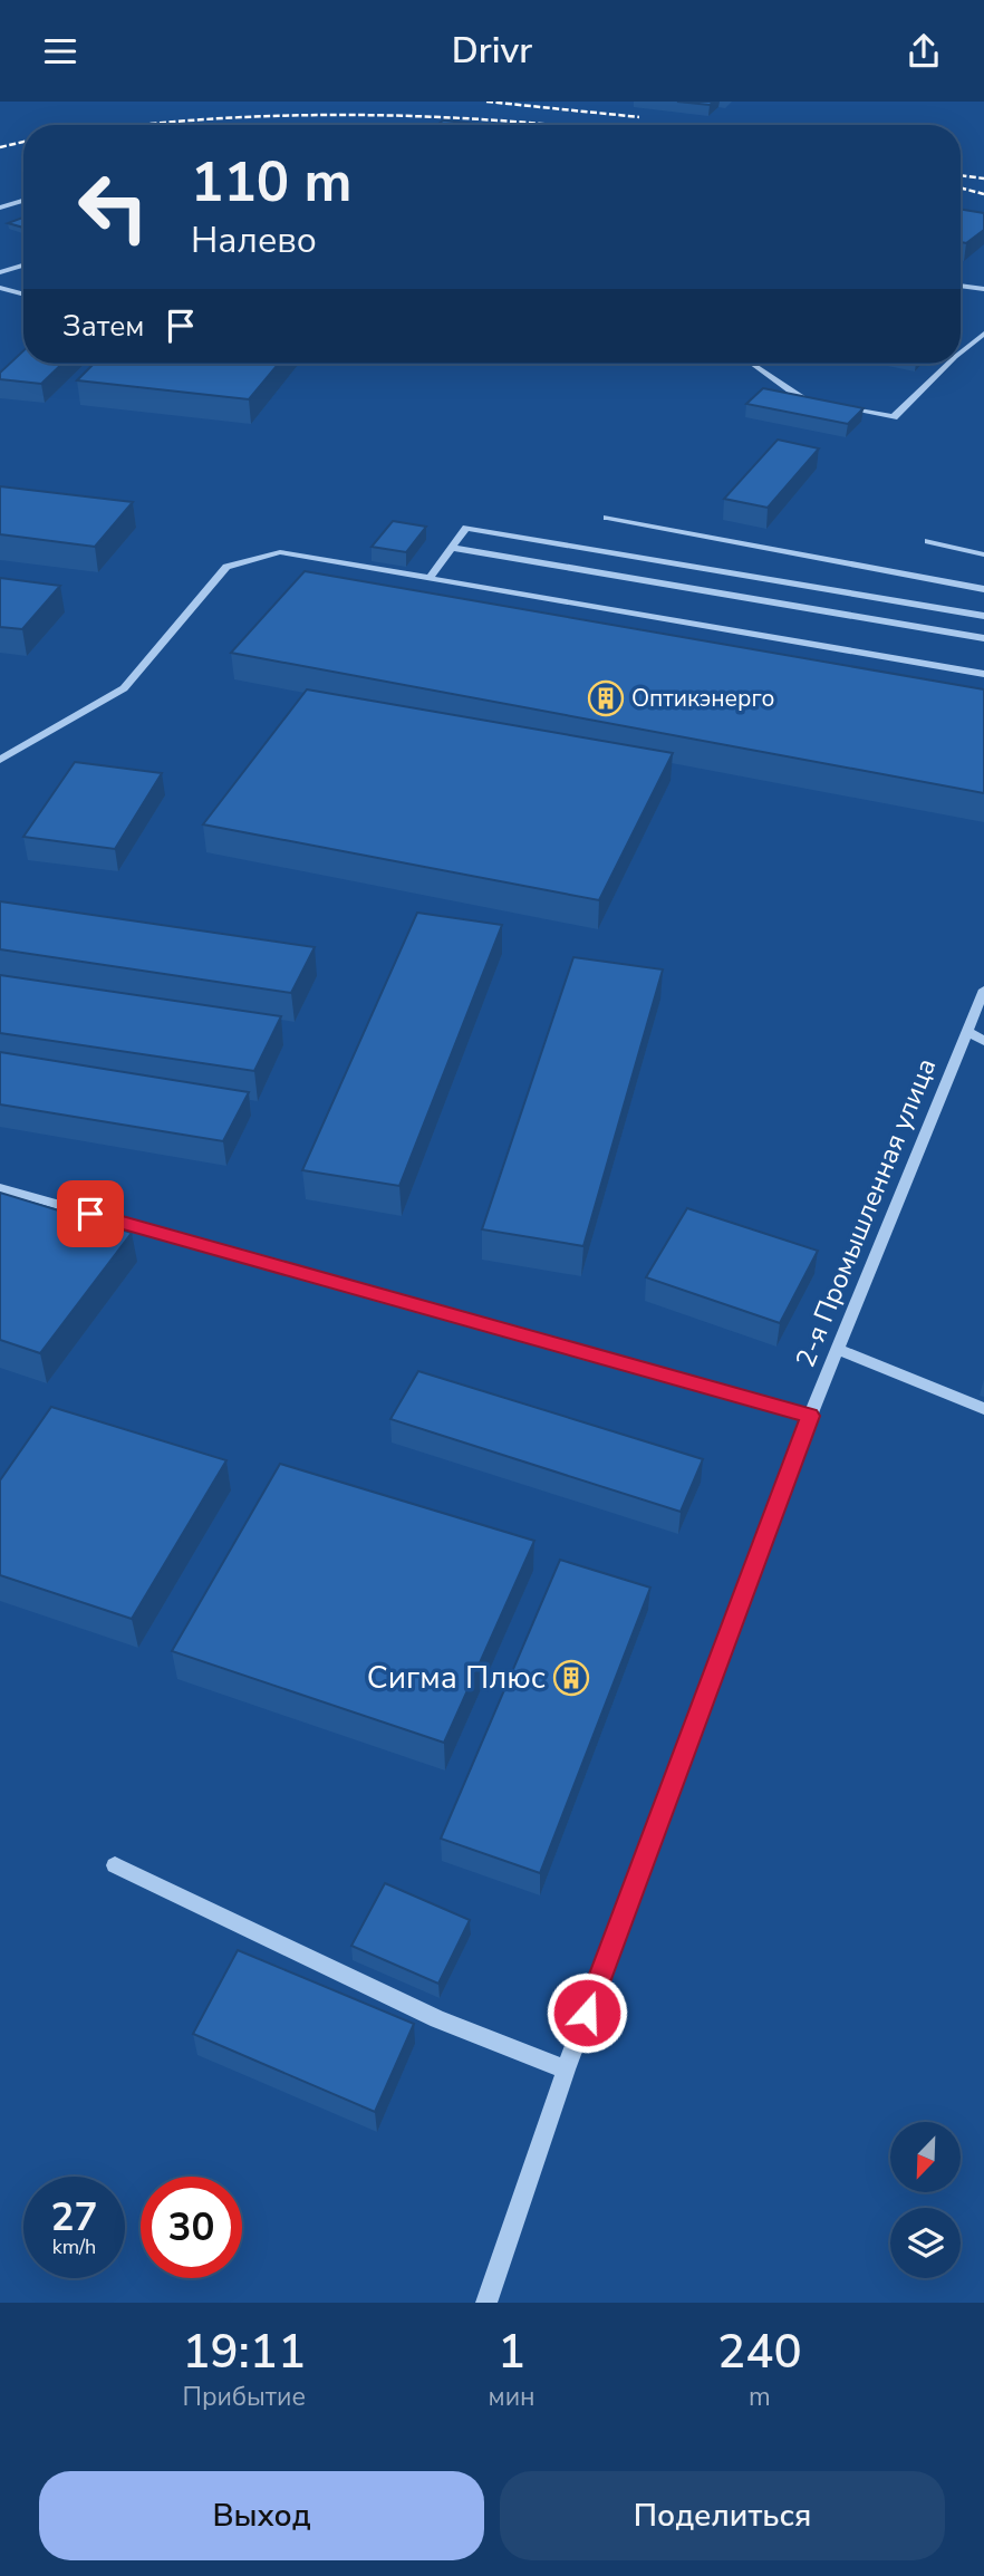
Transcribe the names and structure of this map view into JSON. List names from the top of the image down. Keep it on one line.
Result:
{"streets":{"street":["2-я Промышленная улица"]},"places":{"building":["Оптикэнерго","Сигма Плюс"]},"north":"bottom left","page":{"header":"Drivr","turn":["110 m","Налево"],"then":"Затем","speed":"27 km/h","limit":"30","eta":["19:11","Прибытие","1","мин","240","m"],"buttons":["Выход","Поделиться"]}}
